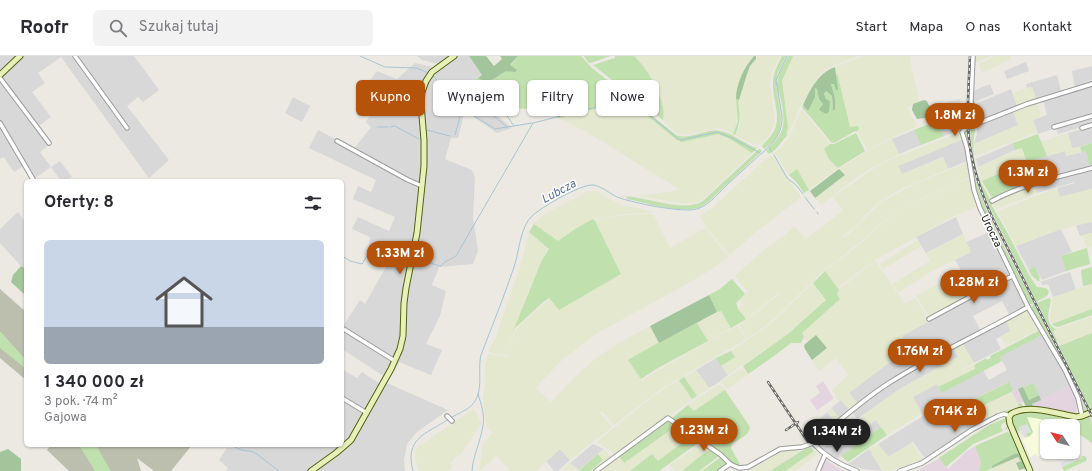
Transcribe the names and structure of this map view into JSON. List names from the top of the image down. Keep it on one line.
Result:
{"streets":{"street":["Urocza"]},"water":["Lubcza"],"north":"top left","page":{"header":"Roofr","search":"Szukaj tutaj","nav":["Start","Mapa","O nas","Kontakt"],"chip":["Kupno","Wynajem","Filtry","Nowe"],"price":["1.8M zł","1.3M zł","1.33M zł","1.28M zł","1.76M zł","714K zł","1.23M zł","1.34M zł"],"heading":"Oferty: 8","list":[{"name":"1 340 000 zł","note":"3 pok. · 74 m² · Gajowa"}]}}
